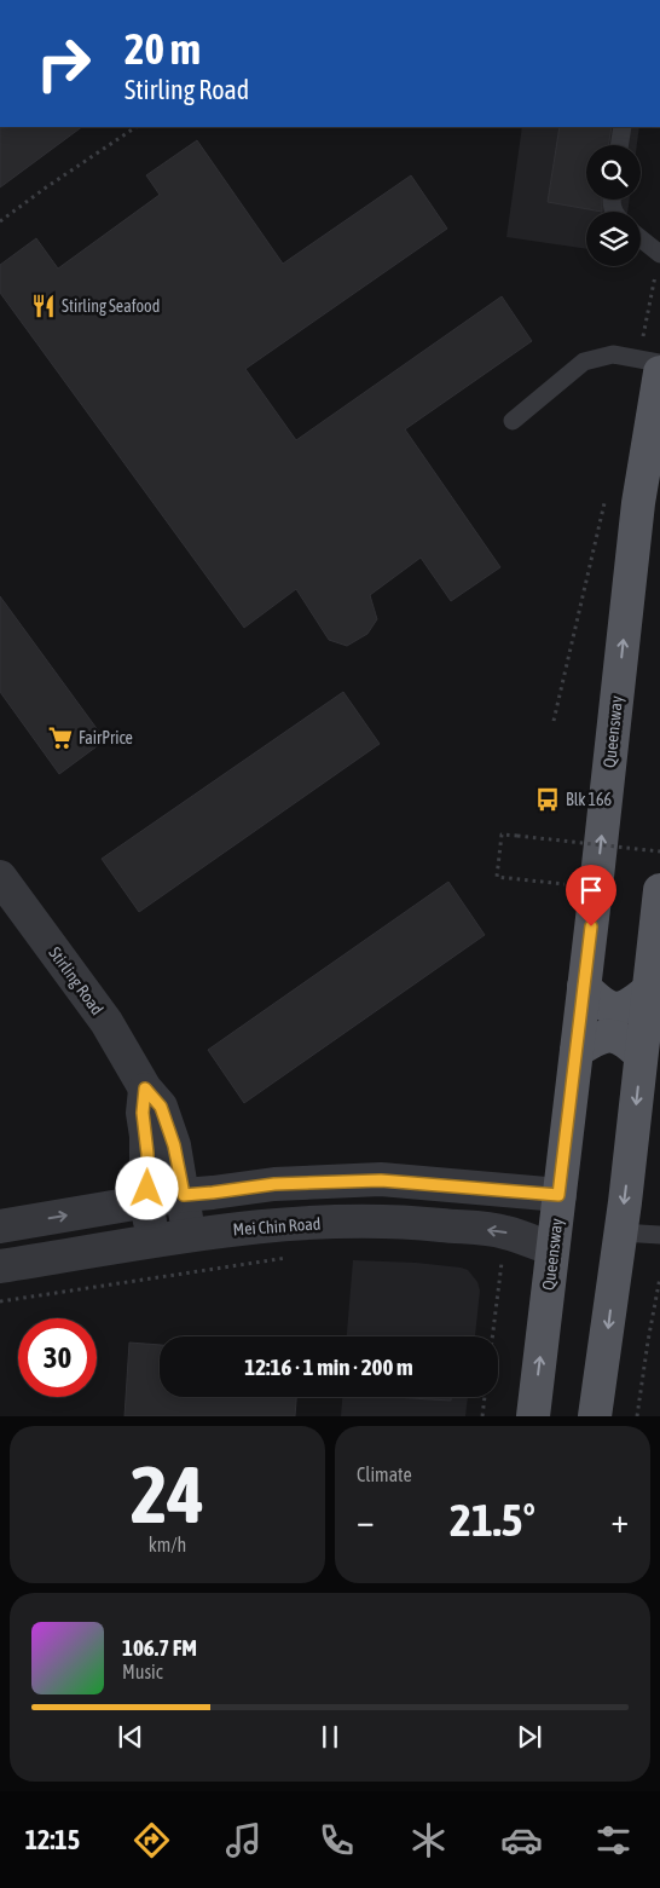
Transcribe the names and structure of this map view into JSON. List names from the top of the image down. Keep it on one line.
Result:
{"streets":{"main road":["Queensway"],"street":["Stirling Road","Mei Chin Road"]},"crossings":[["Queensway","Mei Chin Road"],["Stirling Road","Mei Chin Road"]],"places":{"restaurant":["Stirling Seafood"],"supermarket":["FairPrice"],"bus stop":["Blk 166"]},"page":{"turn":["20 m","Stirling Road"],"limit":"30","trip":"12:16 · 1 min · 200 m","tile":[["24","km/h"],"Climate"],"heat":["−","21.5°","+"],"song":["106.7 FM","Music"],"tabs":"12:15"}}
